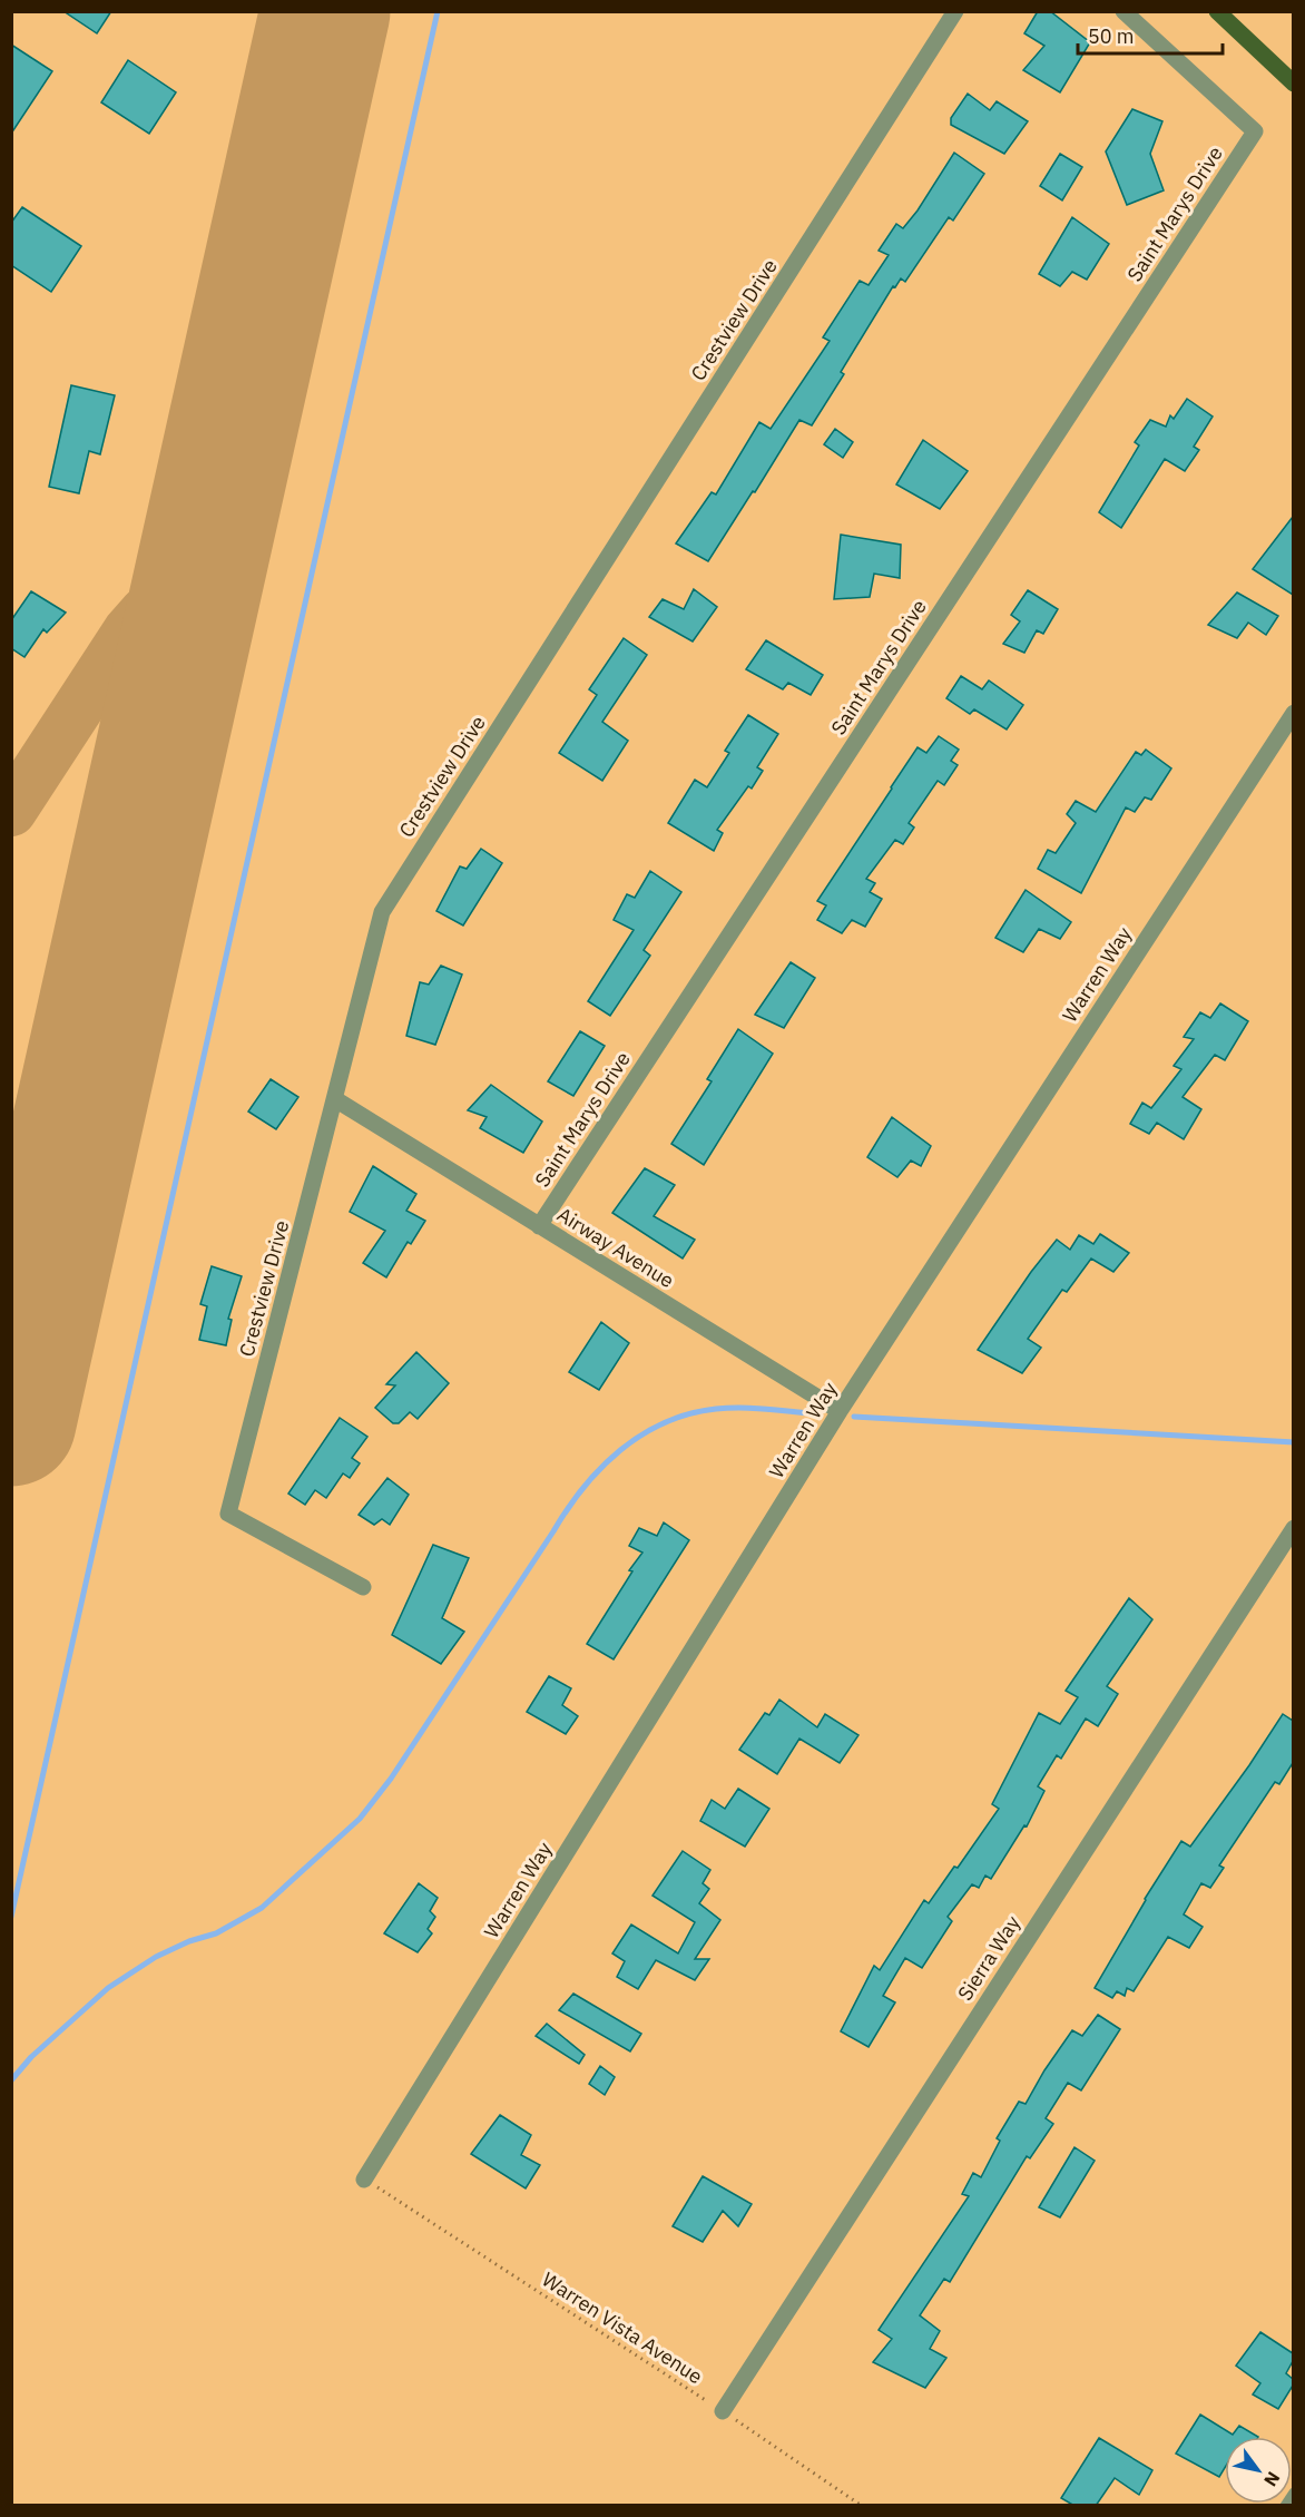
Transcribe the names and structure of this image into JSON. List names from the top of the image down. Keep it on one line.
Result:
{"streets":{"street":["Saint Marys Drive","Crestview Drive","Warren Way","Airway Avenue","Sierra Way"],"path":["Warren Vista Avenue"]},"crossings":[["Saint Marys Drive","Airway Avenue"],["Crestview Drive","Airway Avenue"],["Warren Way","Airway Avenue"],["Warren Way","Warren Vista Avenue"],["Sierra Way","Warren Vista Avenue"]],"scale_bar":"50 m","north":"bottom right"}
